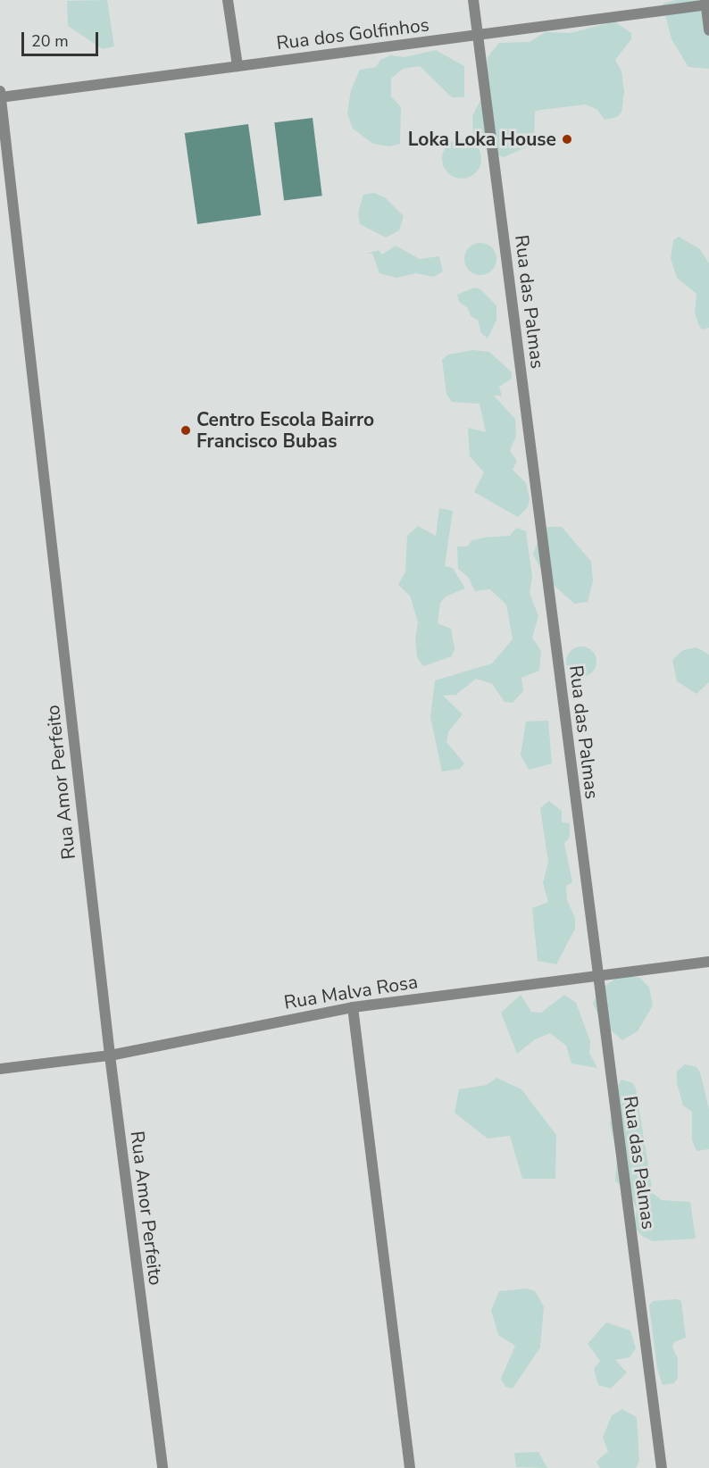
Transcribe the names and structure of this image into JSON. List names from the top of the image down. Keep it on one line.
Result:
{"streets":{"street":["Rua dos Golfinhos","Rua das Palmas","Rua Amor Perfeito","Rua Malva Rosa"]},"crossings":[["Rua dos Golfinhos","Rua das Palmas"],["Rua dos Golfinhos","Rua Amor Perfeito"],["Rua das Palmas","Rua Malva Rosa"],["Rua Amor Perfeito","Rua Malva Rosa"]],"places":["Loka Loka House","Centro Escola Bairro Francisco Bubas"],"scale_bar":"20 m"}
